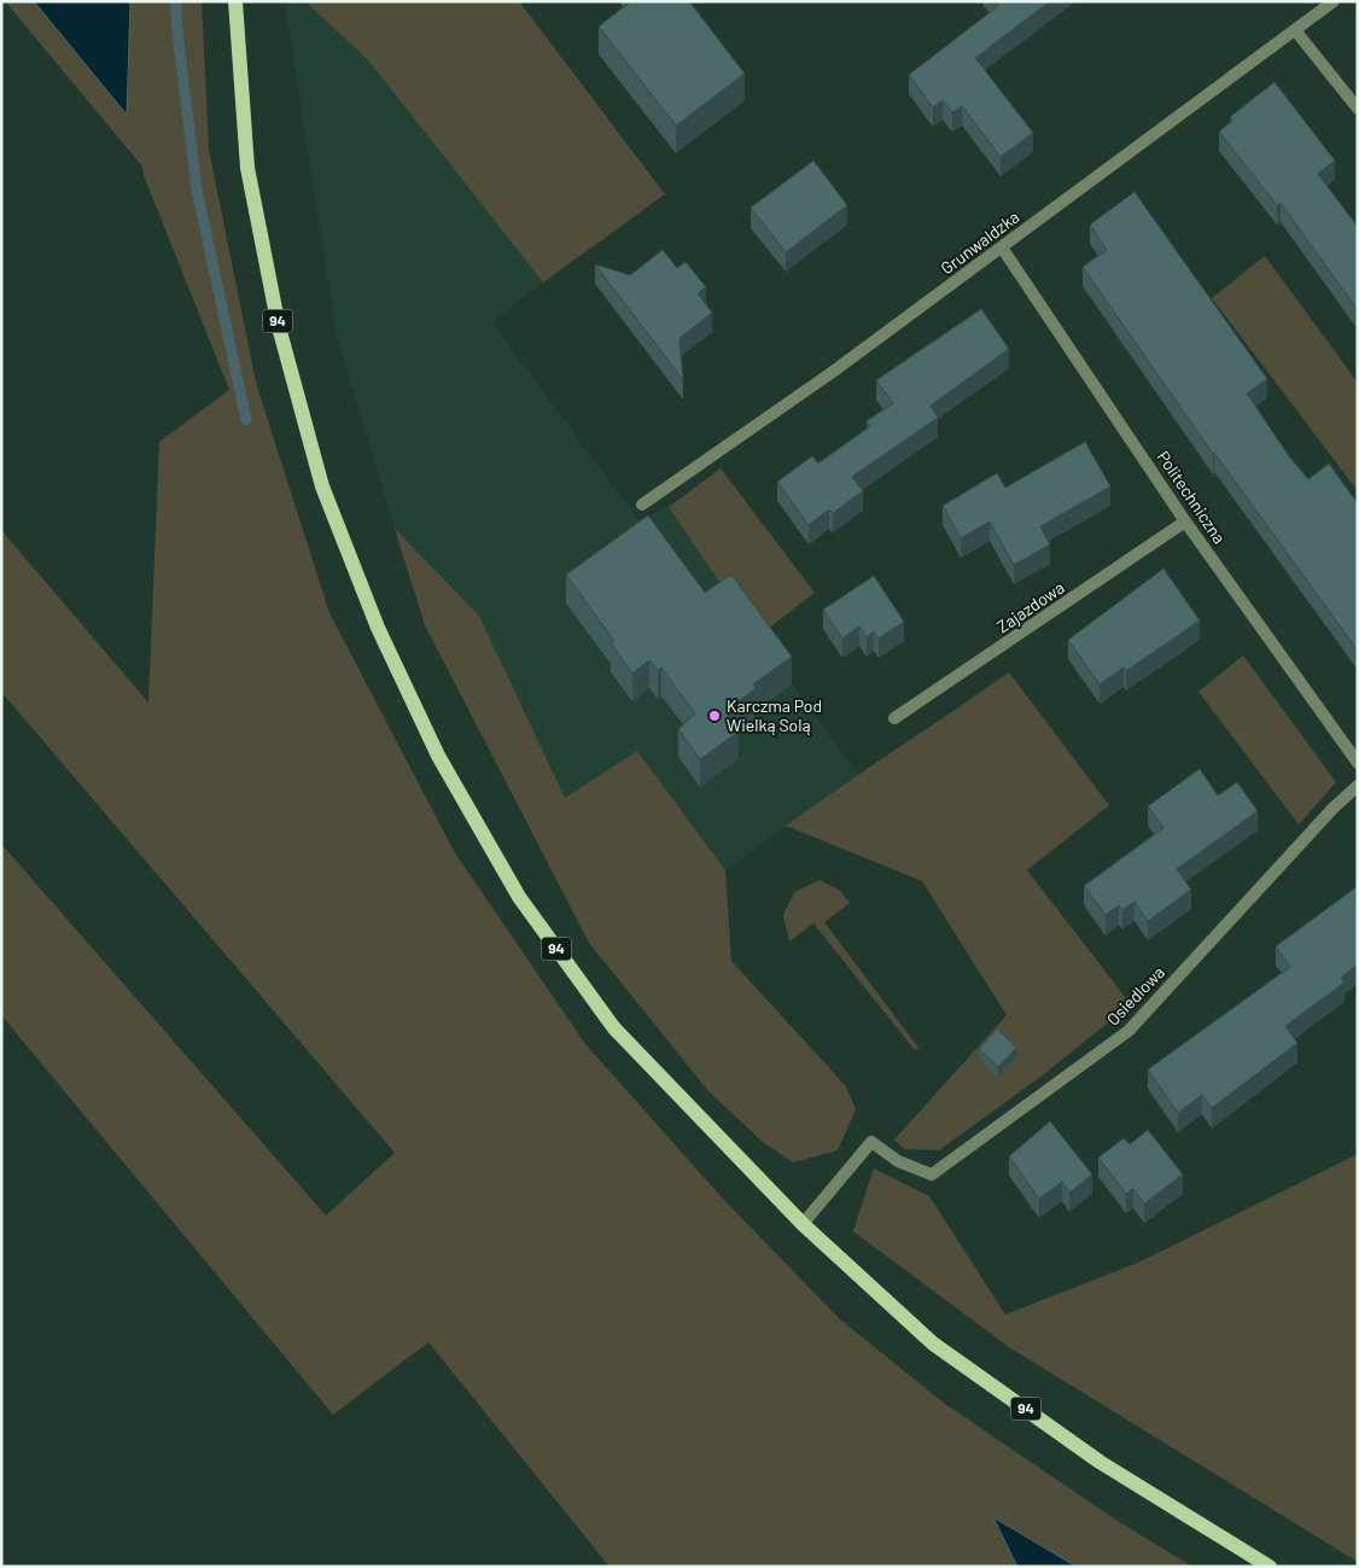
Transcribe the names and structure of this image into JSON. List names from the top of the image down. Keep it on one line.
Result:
{"streets":{"main road":["94"],"street":["Grunwaldzka","Politechniczna","Zajazdowa","Osiedlowa"]},"crossings":[["Grunwaldzka","Politechniczna"],["94","Osiedlowa"],["Politechniczna","Zajazdowa"]],"places":["Karczma Pod Wielką Solą"]}
